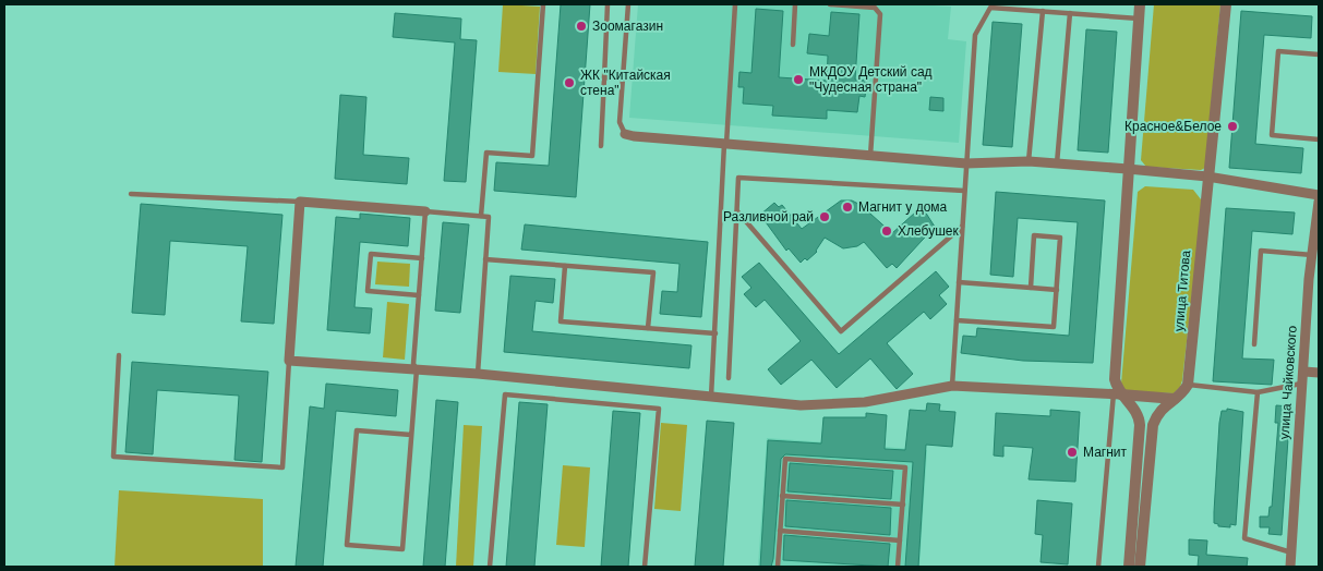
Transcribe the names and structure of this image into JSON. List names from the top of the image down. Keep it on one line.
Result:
{"streets":{"street":["улица Титова","улица Чайковского"]},"places":["Зоомагазин","МКДОУ Детский сад \"Чудесная страна\"","ЖК \"Китайская стена\"","Красное&Белое","Магнит у дома","Разливной рай","Хлебушек","Магнит"]}
